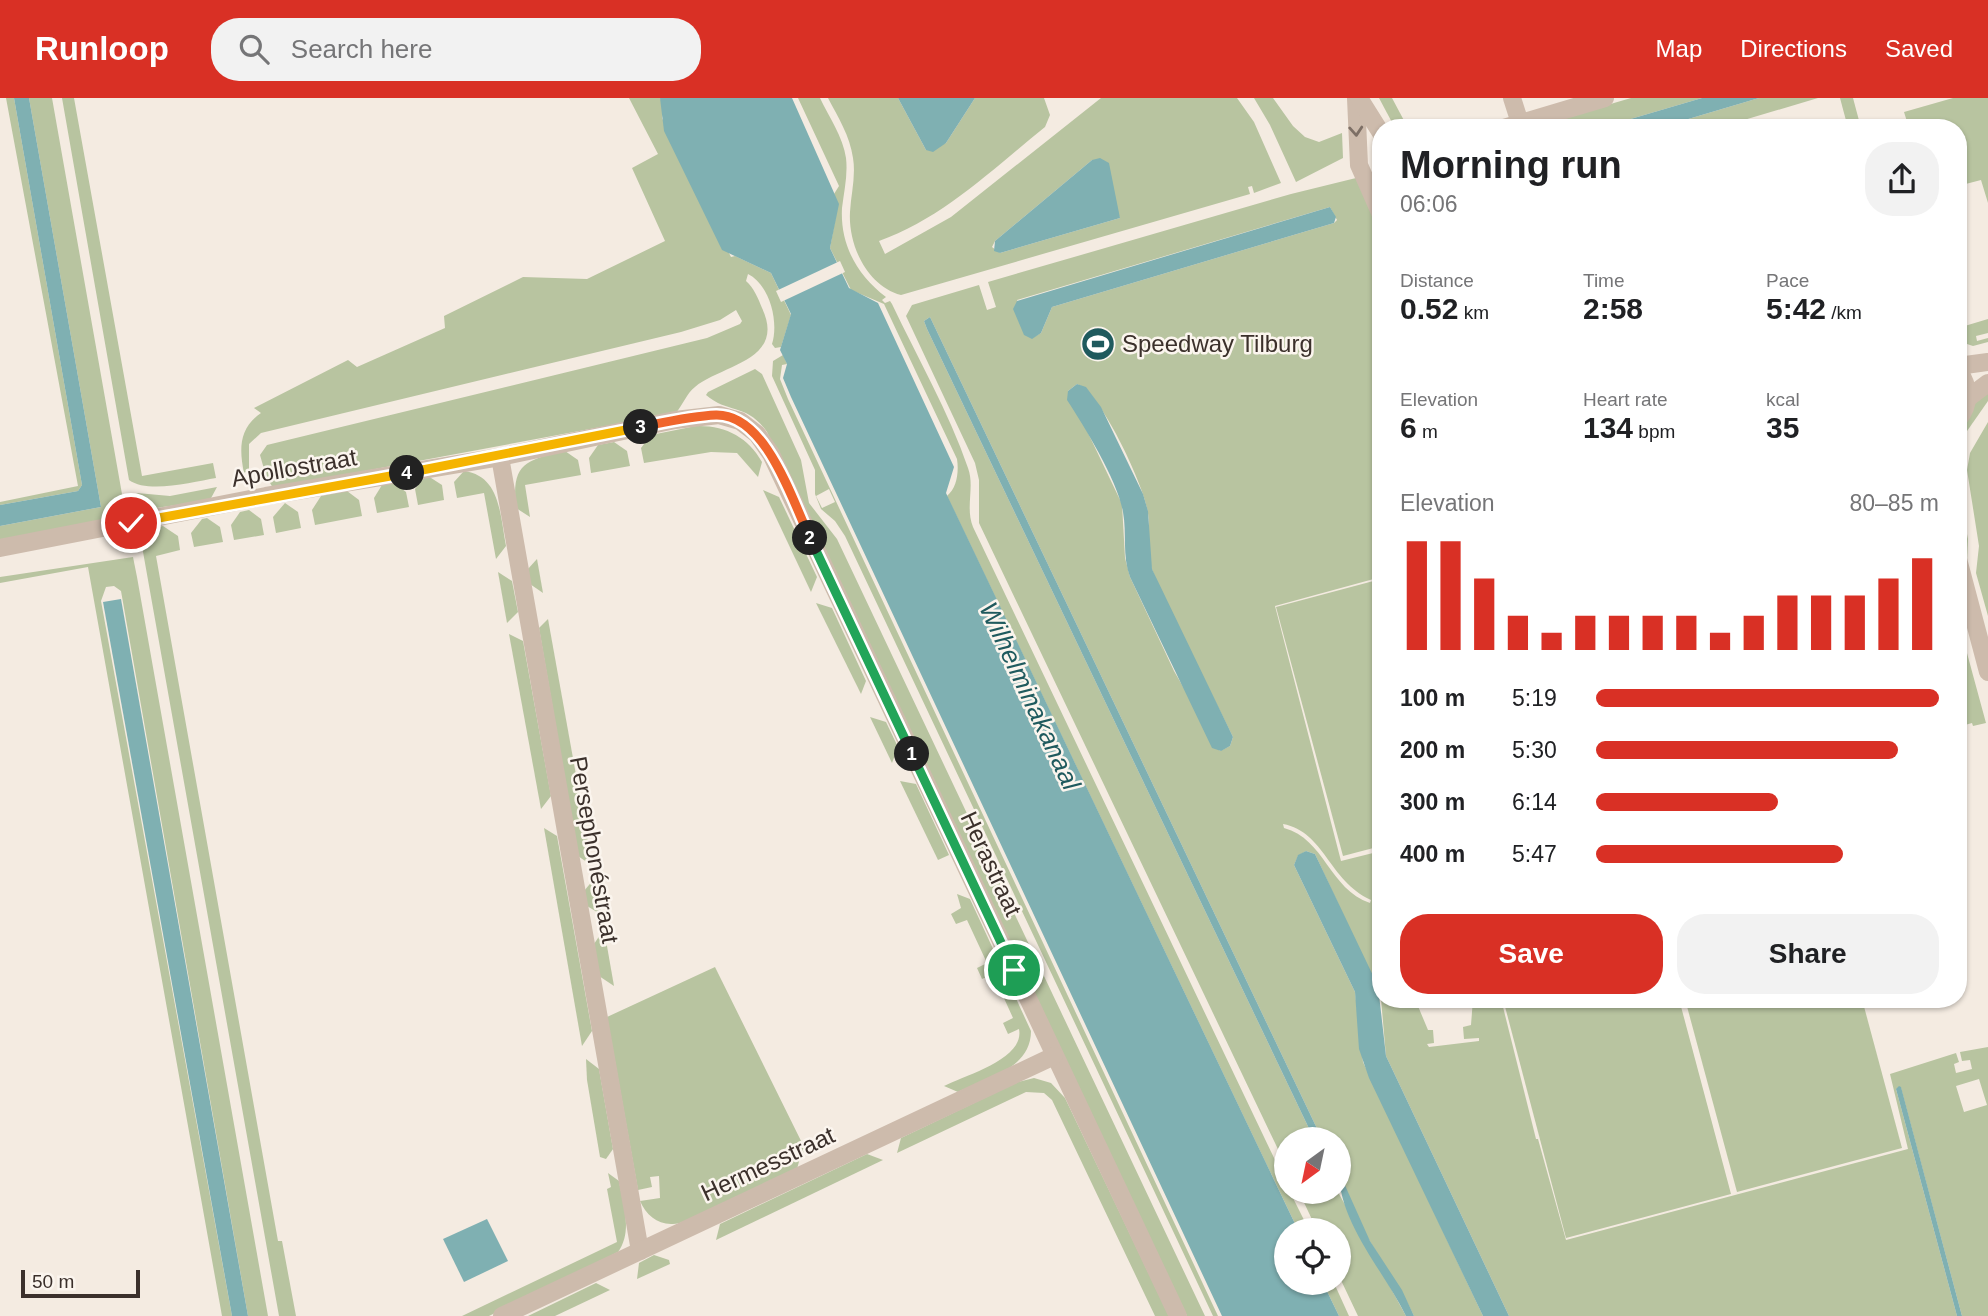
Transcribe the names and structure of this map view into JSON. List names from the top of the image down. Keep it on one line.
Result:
{"streets":{"street":["Apollostraat","Persephonéstraat","Herastraat","Hermesstraat"]},"crossings":[["Apollostraat","Persephonéstraat"],["Apollostraat","Herastraat"],["Persephonéstraat","Hermesstraat"],["Herastraat","Hermesstraat"]],"water":["Wilhelminakanaal"],"places":{"sports":["Speedway Tilburg"]},"scale_bar":"50 m","north":"bottom left","page":{"header":"Runloop","search":"Search here","nav":["Map","Directions","Saved"],"heading":["Morning run","06:06"],"stats":[["Distance","0.52 km"],["Time","2:58"],["Pace","5:42 /km"],["Elevation","6 m"],["Heart rate","134 bpm"],["kcal","35"]],"pins":["3","4","2","1"],"chart":["Elevation","80–85 m"],"list":[{"name":"100 m","note":"5:19"},{"name":"200 m","note":"5:30"},{"name":"300 m","note":"6:14"},{"name":"400 m","note":"5:47"}],"buttons":["Save","Share"],"scale":"50 m"}}
